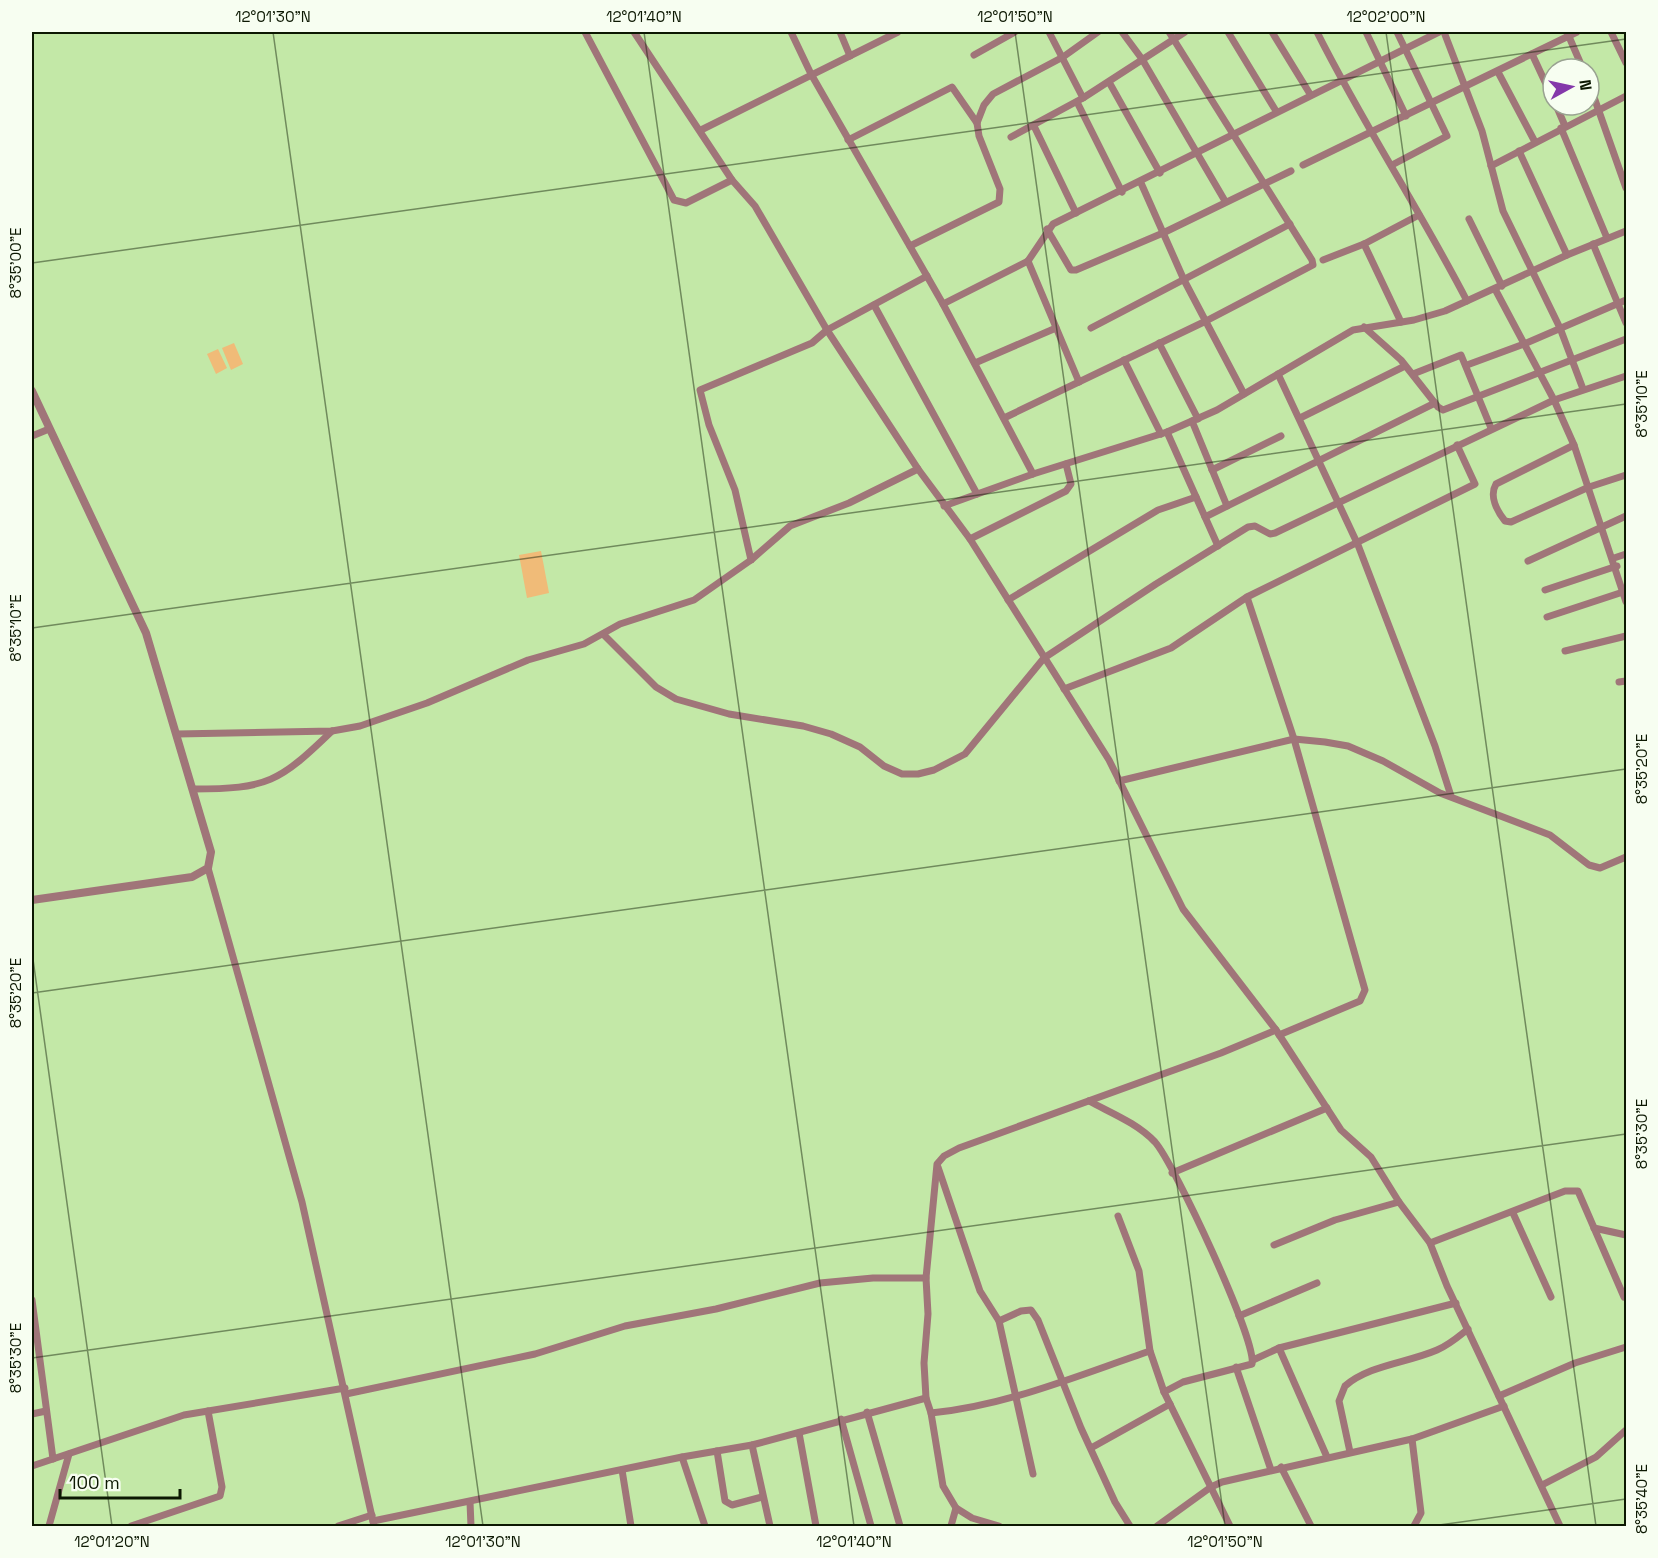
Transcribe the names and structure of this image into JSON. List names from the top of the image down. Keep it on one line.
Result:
{"scale_bar":"100 m","north":"right","coordinates":["12°01'30\"N","12°01'40\"N","12°01'50\"N","12°02'00\"N","8°35'00\"E","8°35'10\"E","8°35'20\"E","8°35'30\"E","8°35'40\"E","12°01'20\"N"]}
